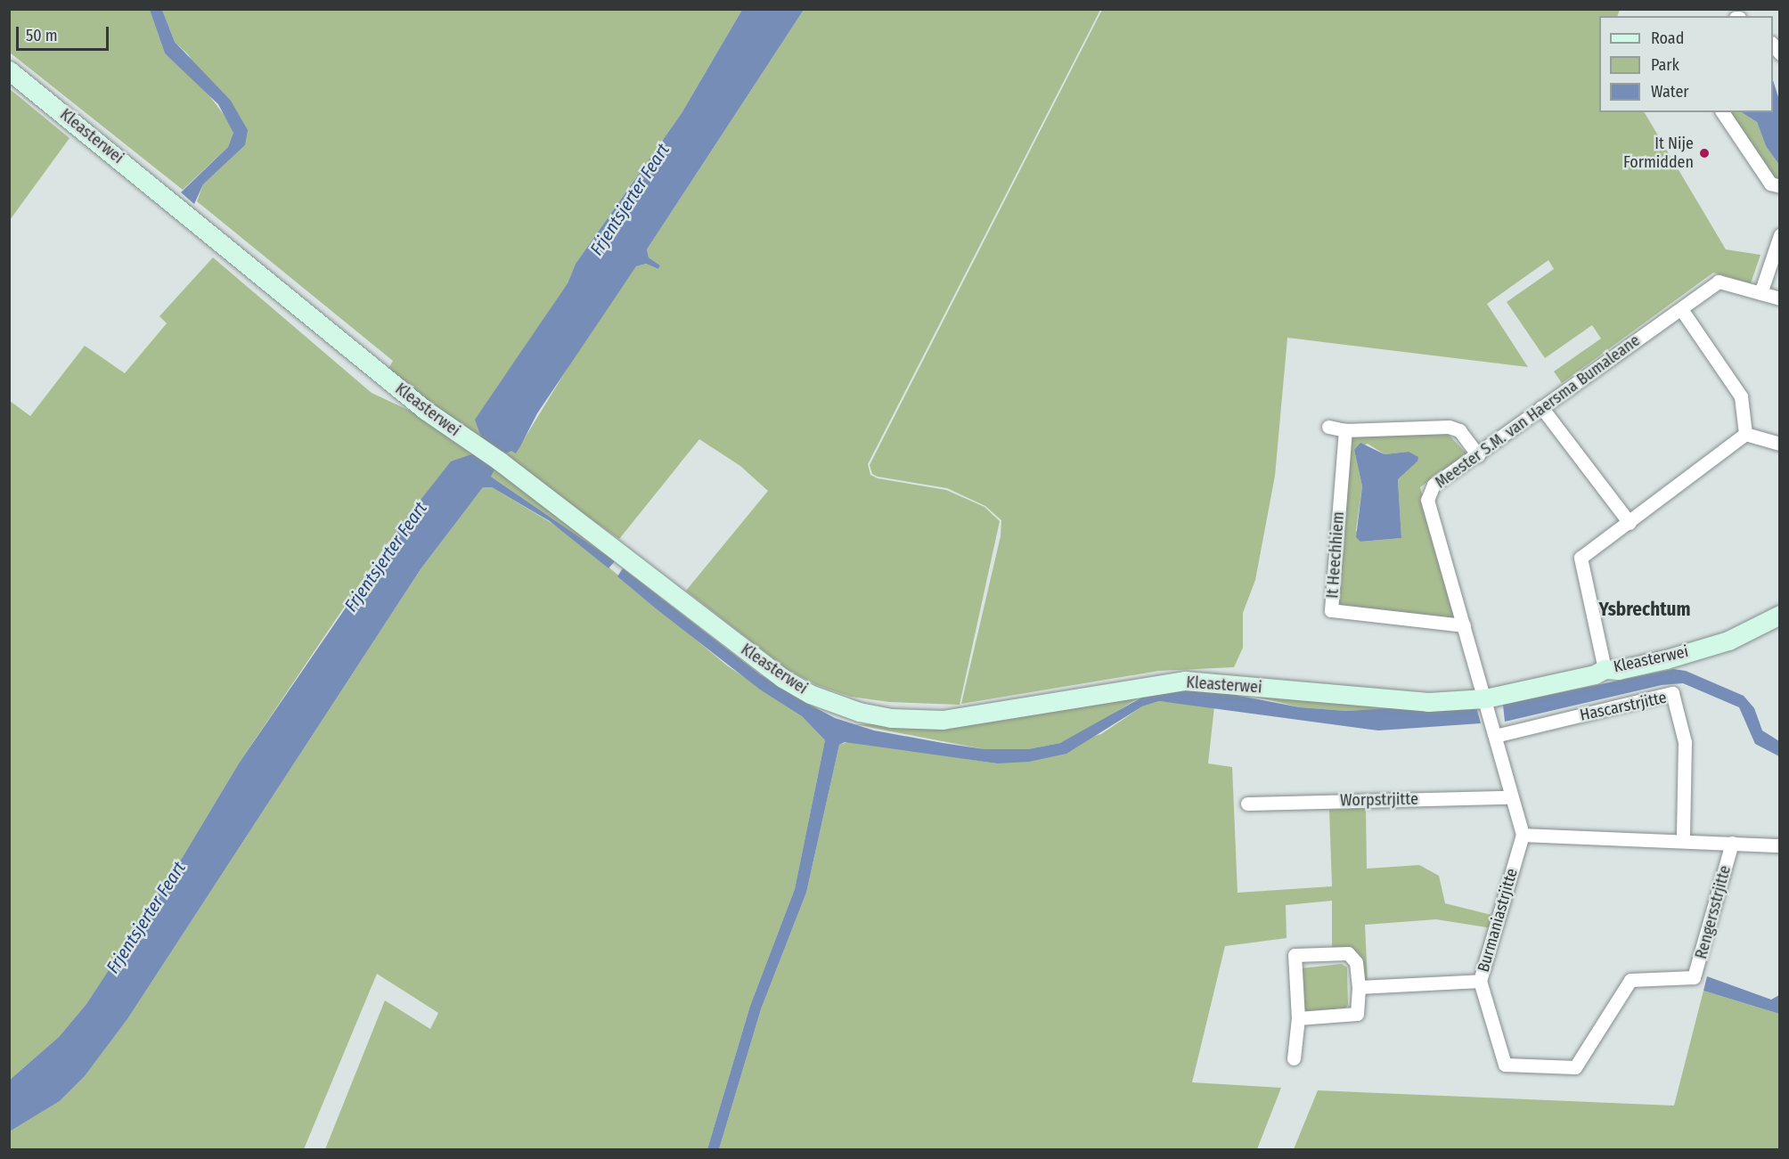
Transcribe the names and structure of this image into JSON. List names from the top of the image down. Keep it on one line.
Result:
{"streets":{"street":["Kleasterwei","Meester S.M. van Haersma Bumaleane","It Heechhiem","Hascarstrjitte","Worpstrjitte","Rengersstrjitte","Burmaniastrjitte"]},"crossings":[["Kleasterwei","Meester S.M. van Haersma Bumaleane"],["Meester S.M. van Haersma Bumaleane","It Heechhiem"],["Rengersstrjitte","Burmaniastrjitte"]],"districts":["Ysbrechtum"],"water":["Frjentsjerter Feart"],"places":["It Nije Formidden"],"legend":["Road","Park","Water"],"scale_bar":"50 m"}
